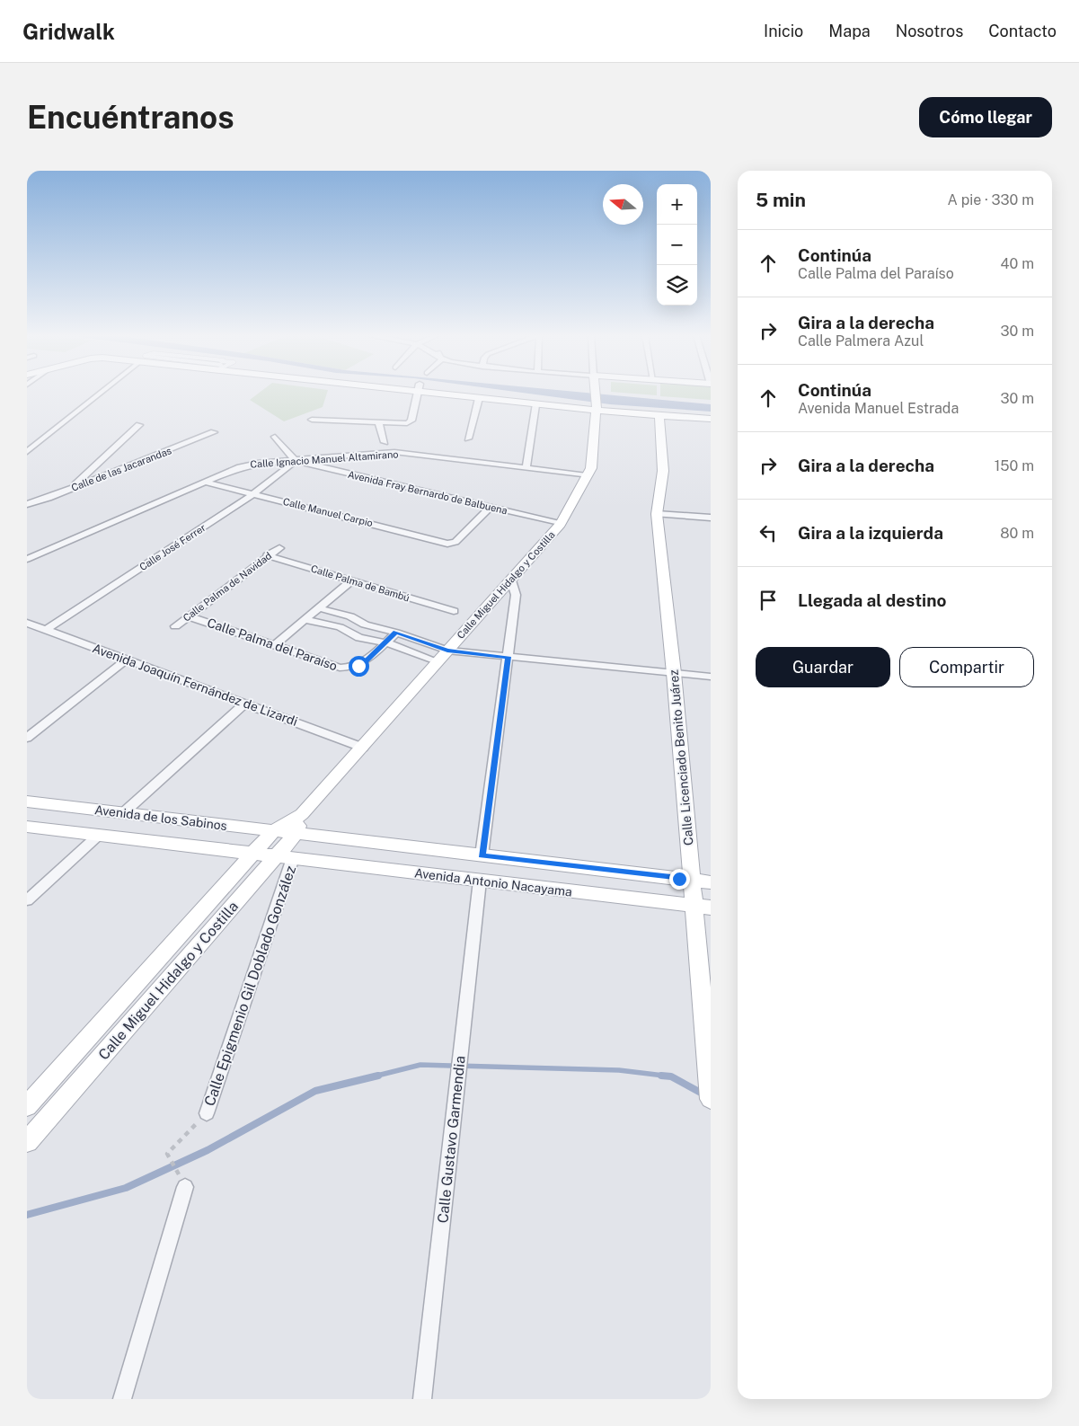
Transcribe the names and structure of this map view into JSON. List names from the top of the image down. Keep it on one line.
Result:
{"streets":{"street":["Calle Ignacio Manuel Altamirano","Calle de las Jacarandas","Avenida Fray Bernardo de Balbuena","Calle Manuel Carpio","Calle José Ferrer","Calle Palma de Bambú","Calle Miguel Hidalgo y Costilla","Calle Palma de Navidad","Calle Palma del Paraíso","Avenida Joaquín Fernández de Lizardi","Calle Licenciado Benito Juárez","Avenida de los Sabinos","Avenida Antonio Nacayama","Calle Epigmenio Gil Doblado González","Calle Gustavo Garmendia"]},"crossings":[["Calle Ignacio Manuel Altamirano","Avenida Fray Bernardo de Balbuena"],["Calle Ignacio Manuel Altamirano","Calle Manuel Carpio"],["Calle Ignacio Manuel Altamirano","Calle José Ferrer"],["Calle Ignacio Manuel Altamirano","Calle Miguel Hidalgo y Costilla"],["Avenida Fray Bernardo de Balbuena","Calle Manuel Carpio"],["Avenida Fray Bernardo de Balbuena","Calle José Ferrer"],["Avenida Fray Bernardo de Balbuena","Calle Miguel Hidalgo y Costilla"],["Calle Manuel Carpio","Calle José Ferrer"],["Calle José Ferrer","Avenida Joaquín Fernández de Lizardi"],["Calle Palma de Bambú","Calle Palma de Navidad"],["Calle Miguel Hidalgo y Costilla","Avenida Joaquín Fernández de Lizardi"],["Calle Miguel Hidalgo y Costilla","Avenida de los Sabinos"],["Calle Miguel Hidalgo y Costilla","Avenida Antonio Nacayama"],["Calle Miguel Hidalgo y Costilla","Calle Epigmenio Gil Doblado González"],["Calle Palma de Navidad","Calle Palma del Paraíso"],["Calle Licenciado Benito Juárez","Avenida Antonio Nacayama"],["Avenida de los Sabinos","Avenida Antonio Nacayama"],["Avenida de los Sabinos","Calle Epigmenio Gil Doblado González"],["Avenida Antonio Nacayama","Calle Epigmenio Gil Doblado González"],["Avenida Antonio Nacayama","Calle Gustavo Garmendia"]],"north":"left","page":{"header":"Gridwalk","nav":["Inicio","Mapa","Nosotros","Contacto"],"buttons":["Cómo llegar",["Guardar","Compartir"]],"title":"Encuéntranos","heading":["5 min","A pie · 330 m"],"map_buttons":["+","−"],"list":[["Continúa","Calle Palma del Paraíso","40 m"],["Gira a la derecha","Calle Palmera Azul","30 m"],["Continúa","Avenida Manuel Estrada","30 m"],["Gira a la derecha","150 m"],["Gira a la izquierda","80 m"],"Llegada al destino"]}}
